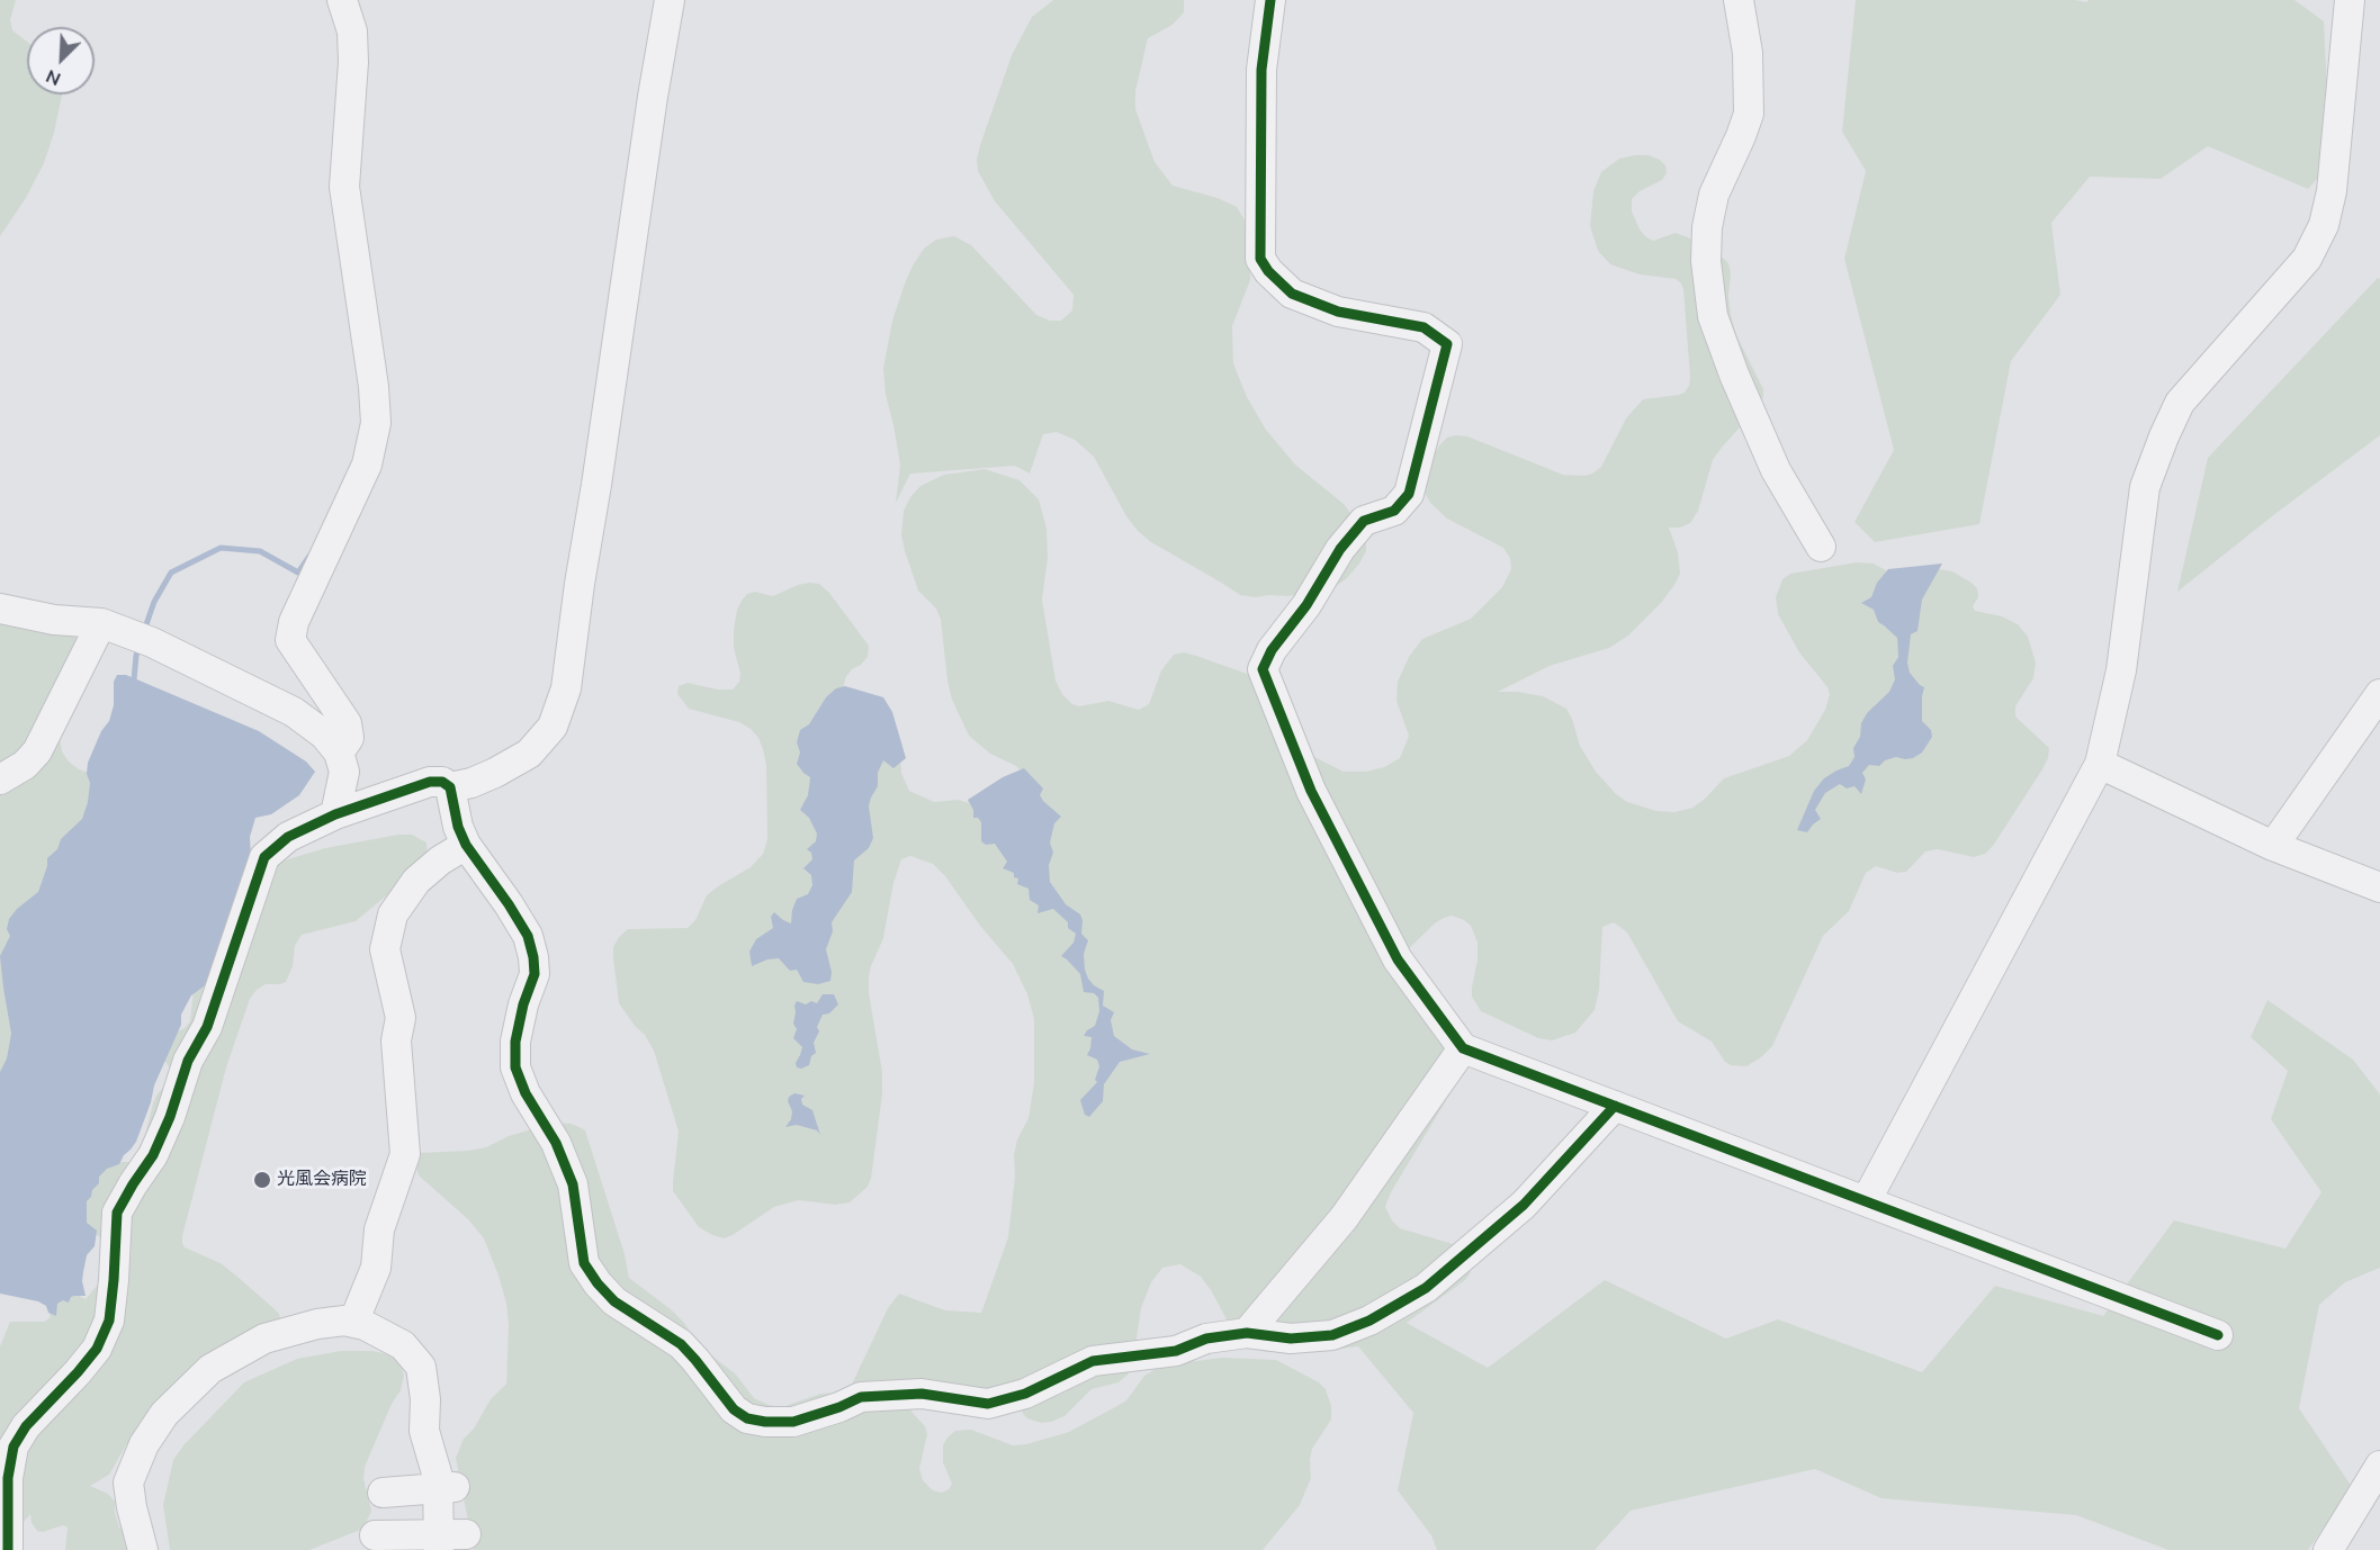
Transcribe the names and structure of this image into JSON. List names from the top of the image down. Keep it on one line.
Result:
{"places":["光風会病院"],"north":"bottom left"}
